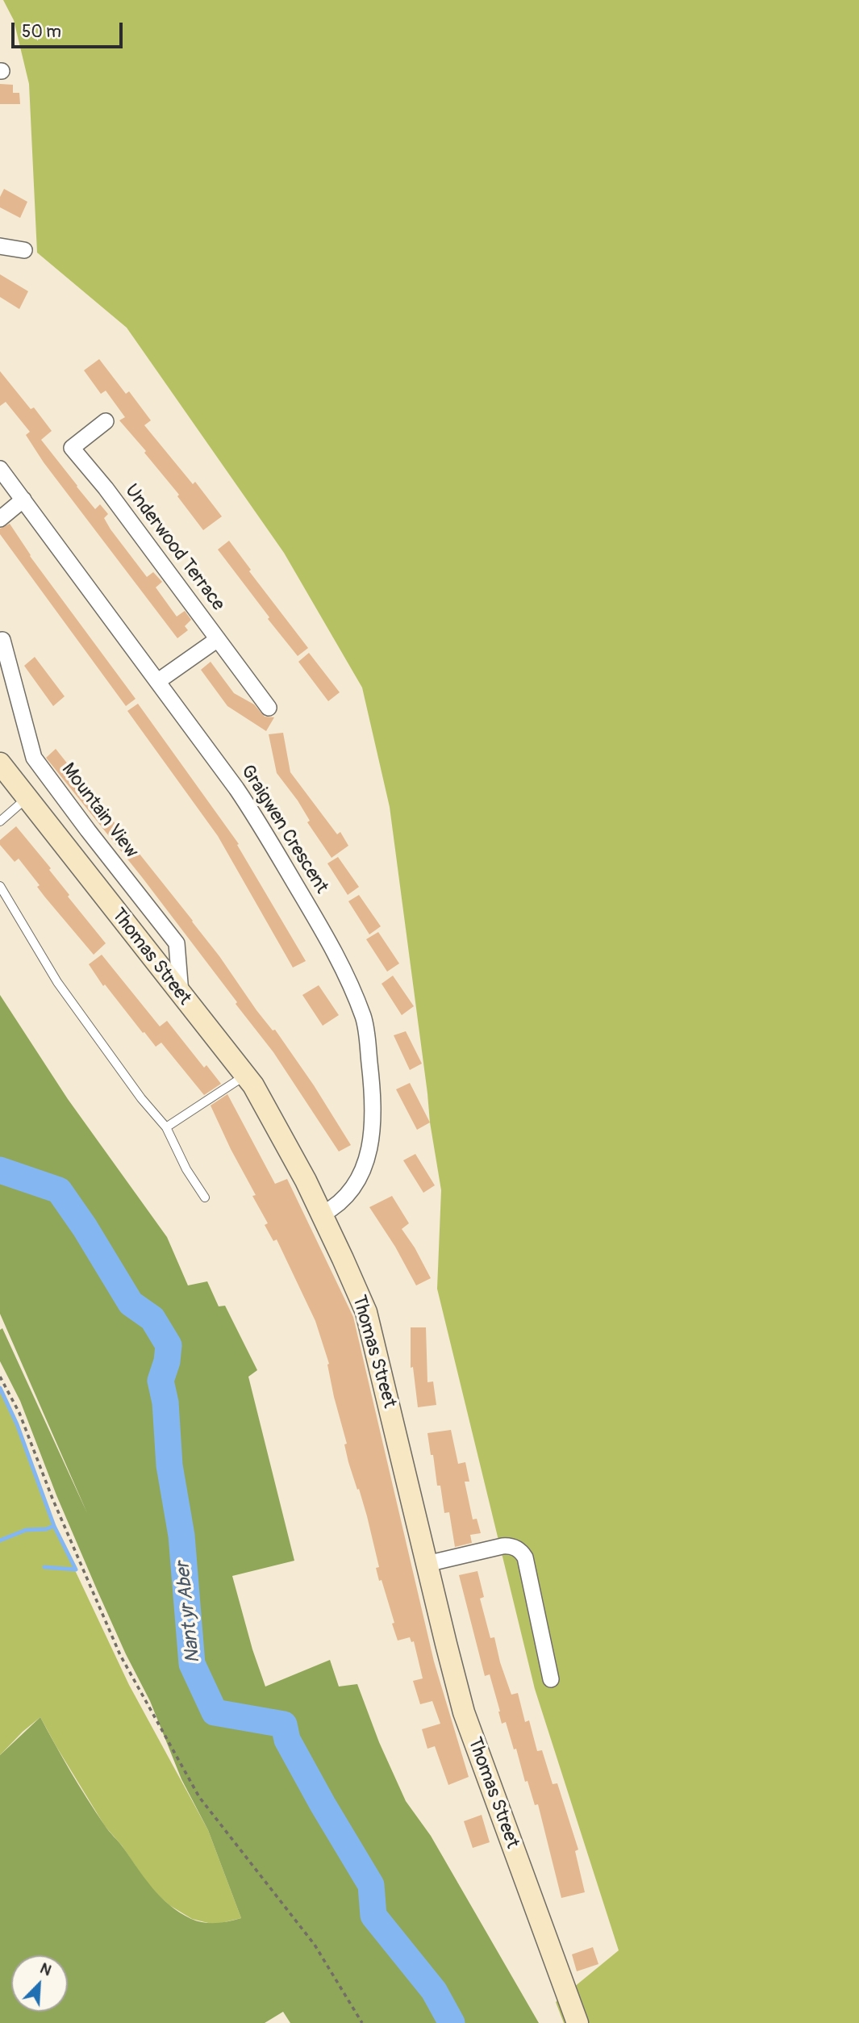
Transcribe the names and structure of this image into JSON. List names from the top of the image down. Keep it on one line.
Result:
{"streets":{"main road":["Thomas Street"],"street":["Underwood Terrace","Mountain View","Graigwen Crescent"]},"crossings":[["Mountain View","Thomas Street"],["Graigwen Crescent","Thomas Street"]],"water":["Nant yr Aber"],"scale_bar":"50 m","north":"top right"}
